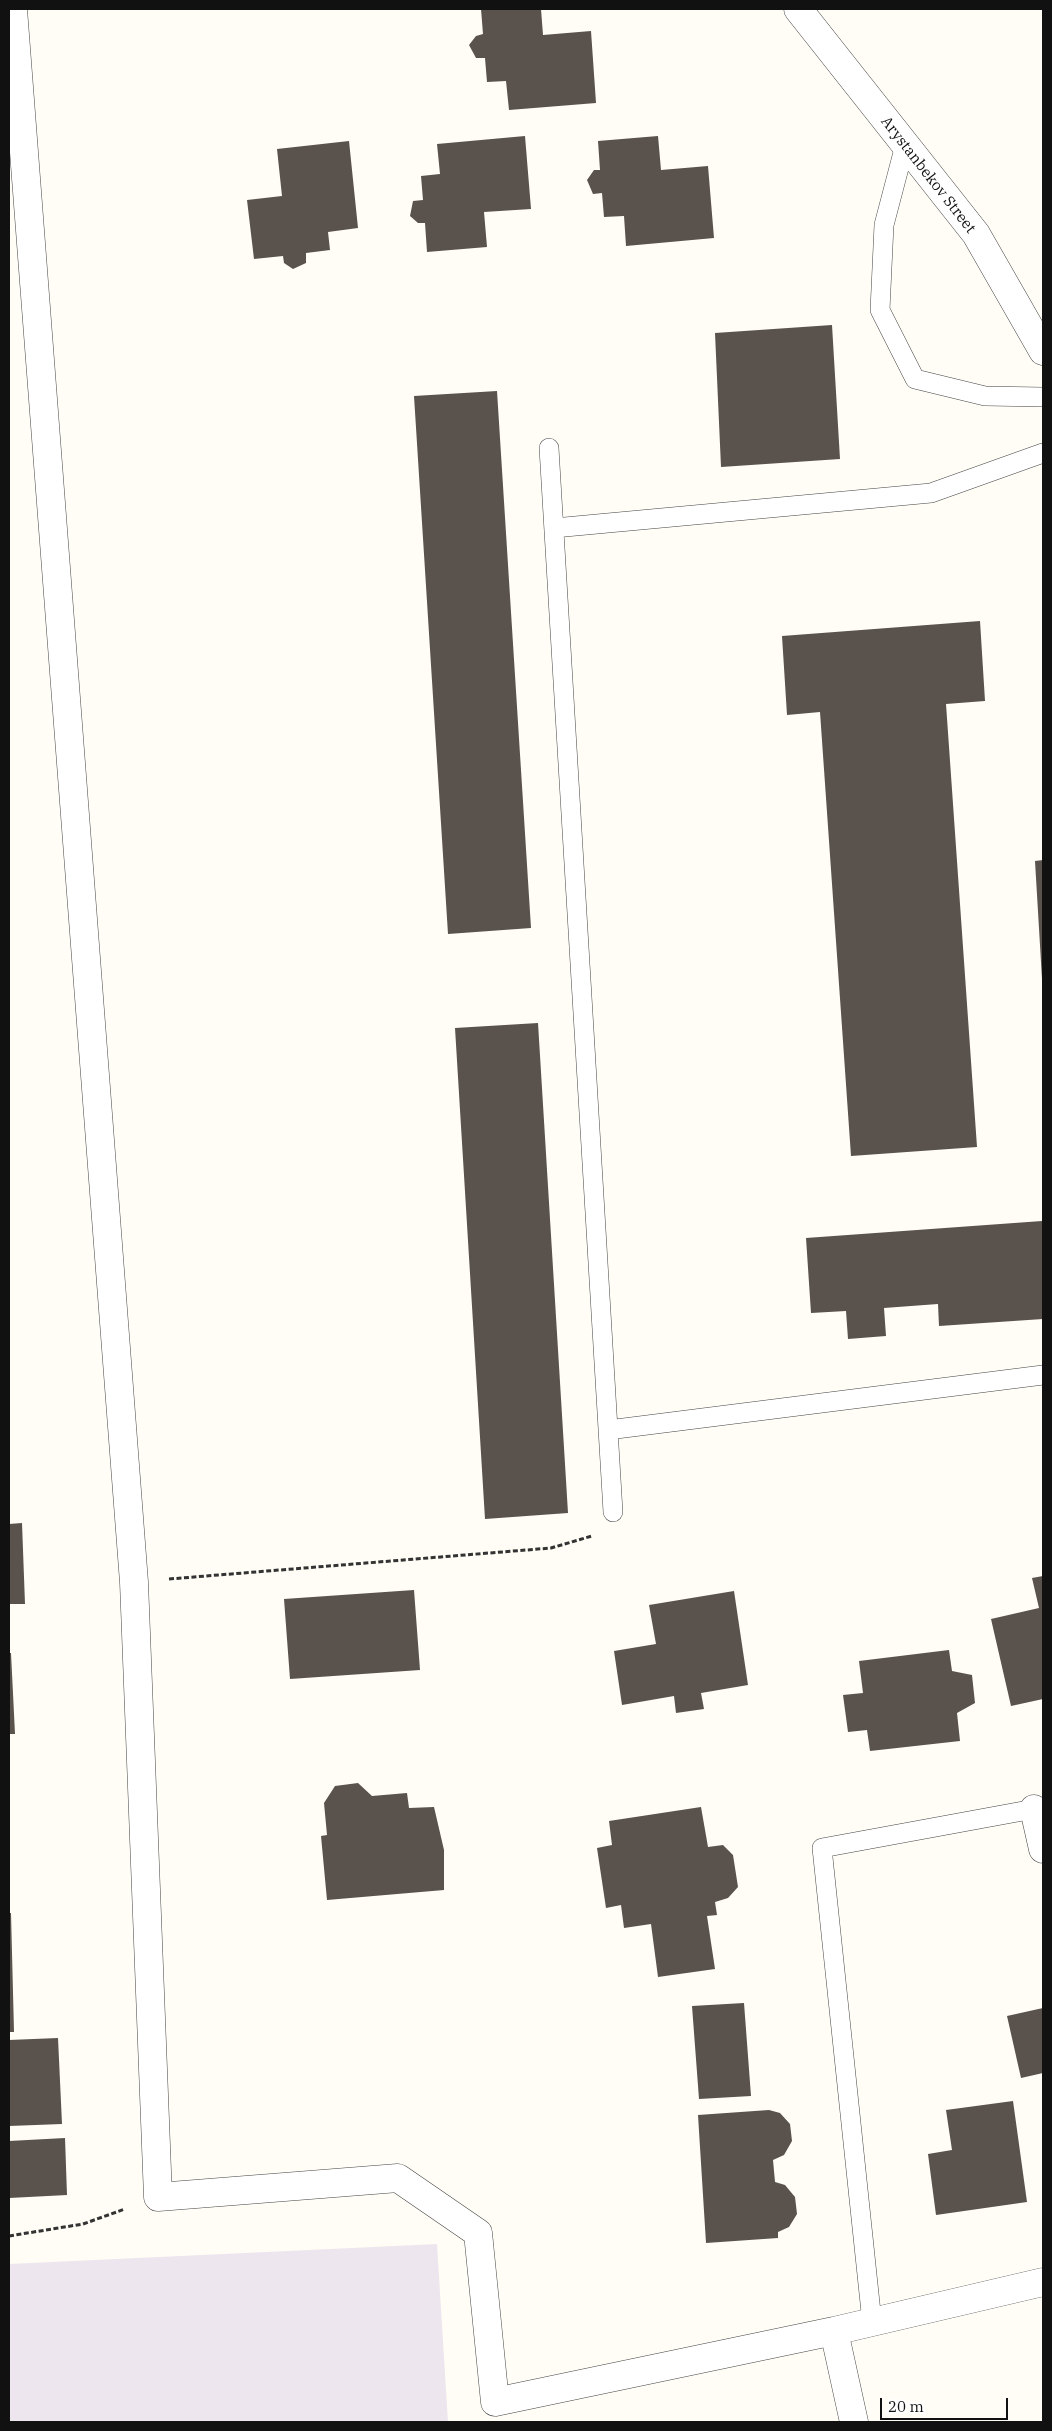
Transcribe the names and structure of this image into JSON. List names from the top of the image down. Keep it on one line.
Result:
{"streets":{"street":["Arystanbekov Street"]},"scale_bar":"20 m"}
